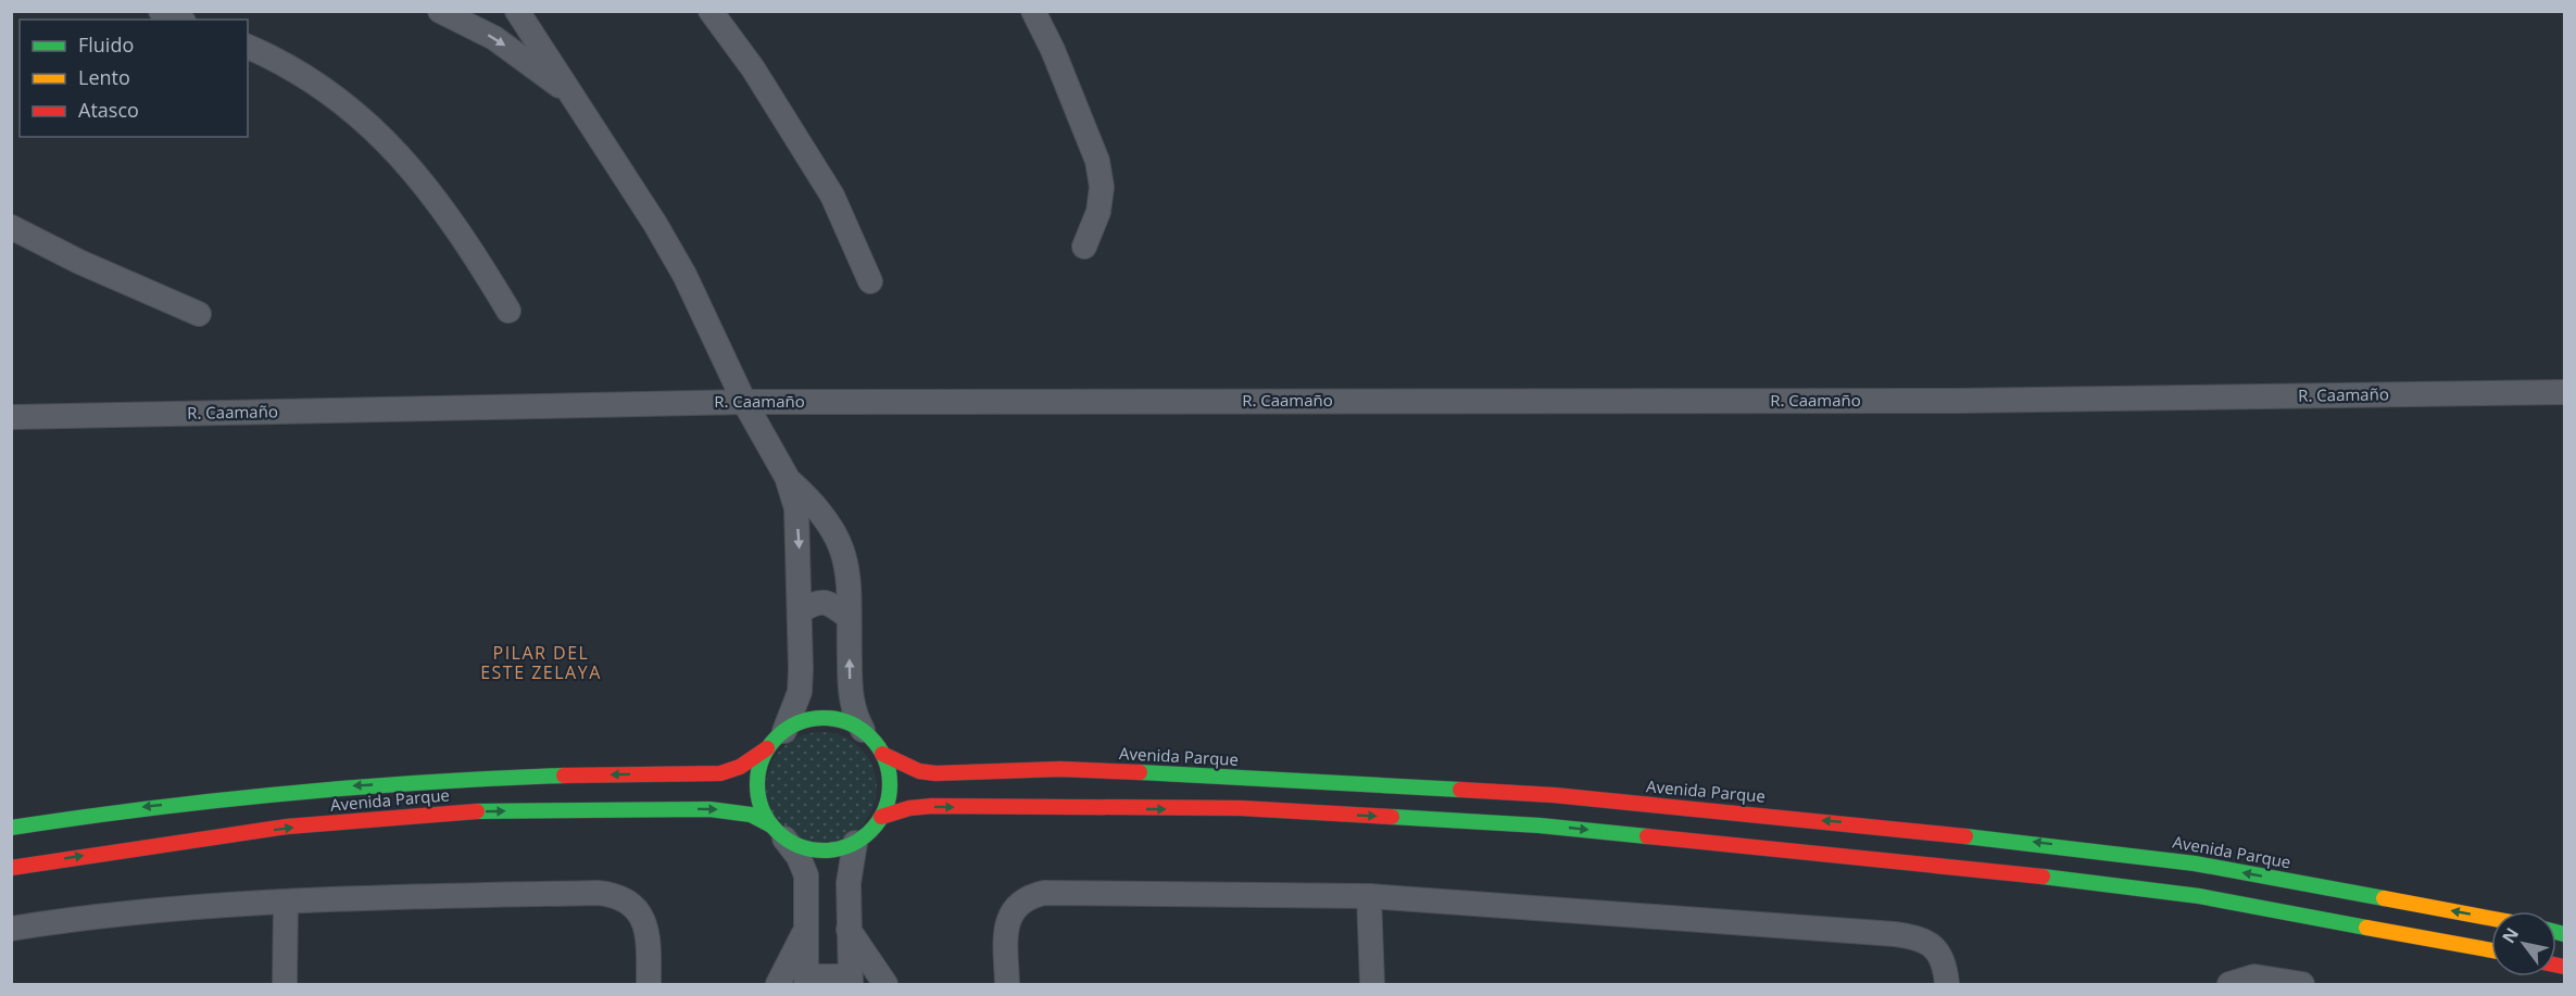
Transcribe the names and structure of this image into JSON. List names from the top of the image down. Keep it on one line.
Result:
{"streets":{"street":["R. Caamaño","Avenida Parque"]},"districts":["PILAR DEL ESTE ZELAYA"],"legend":["Fluido","Lento","Atasco"],"north":"top left"}
